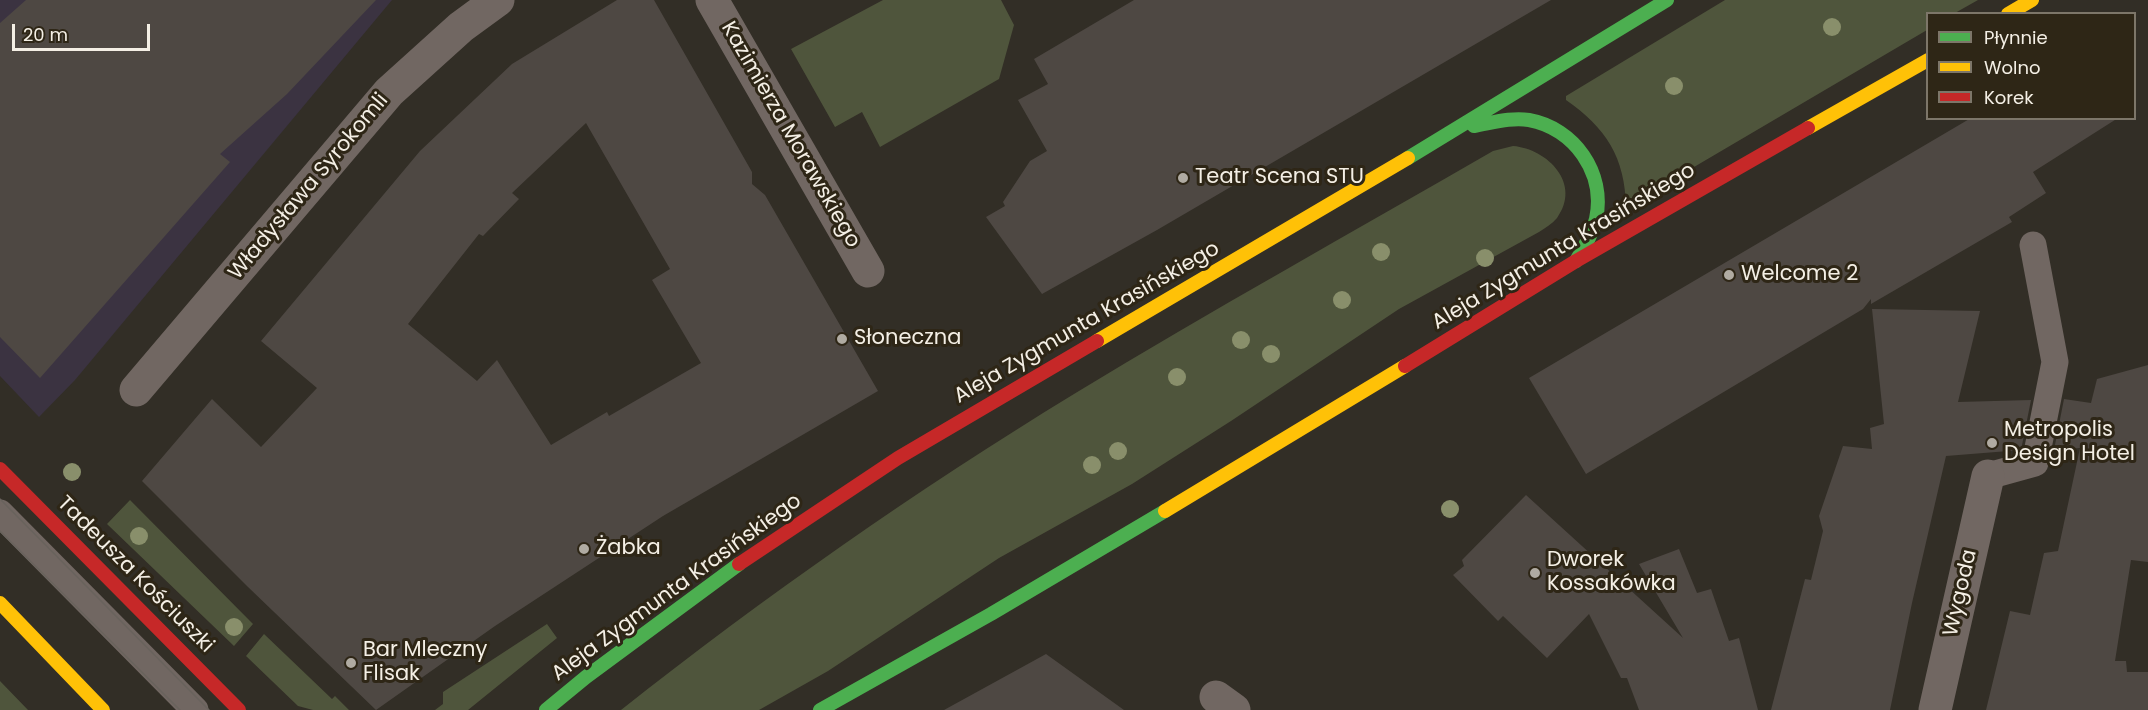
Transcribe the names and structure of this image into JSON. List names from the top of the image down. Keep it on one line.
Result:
{"streets":{"main road":["Aleja Zygmunta Krasińskiego","Tadeusza Kościuszki"],"street":["Kazimierza Morawskiego","Władysława Syrokomli","Wygoda"]},"places":["Teatr Scena STU","Welcome 2","Słoneczna","Metropolis Design Hotel","Żabka","Dworek Kossakówka","Bar Mleczny Flisak"],"legend":["Płynnie","Wolno","Korek"],"scale_bar":"20 m"}
